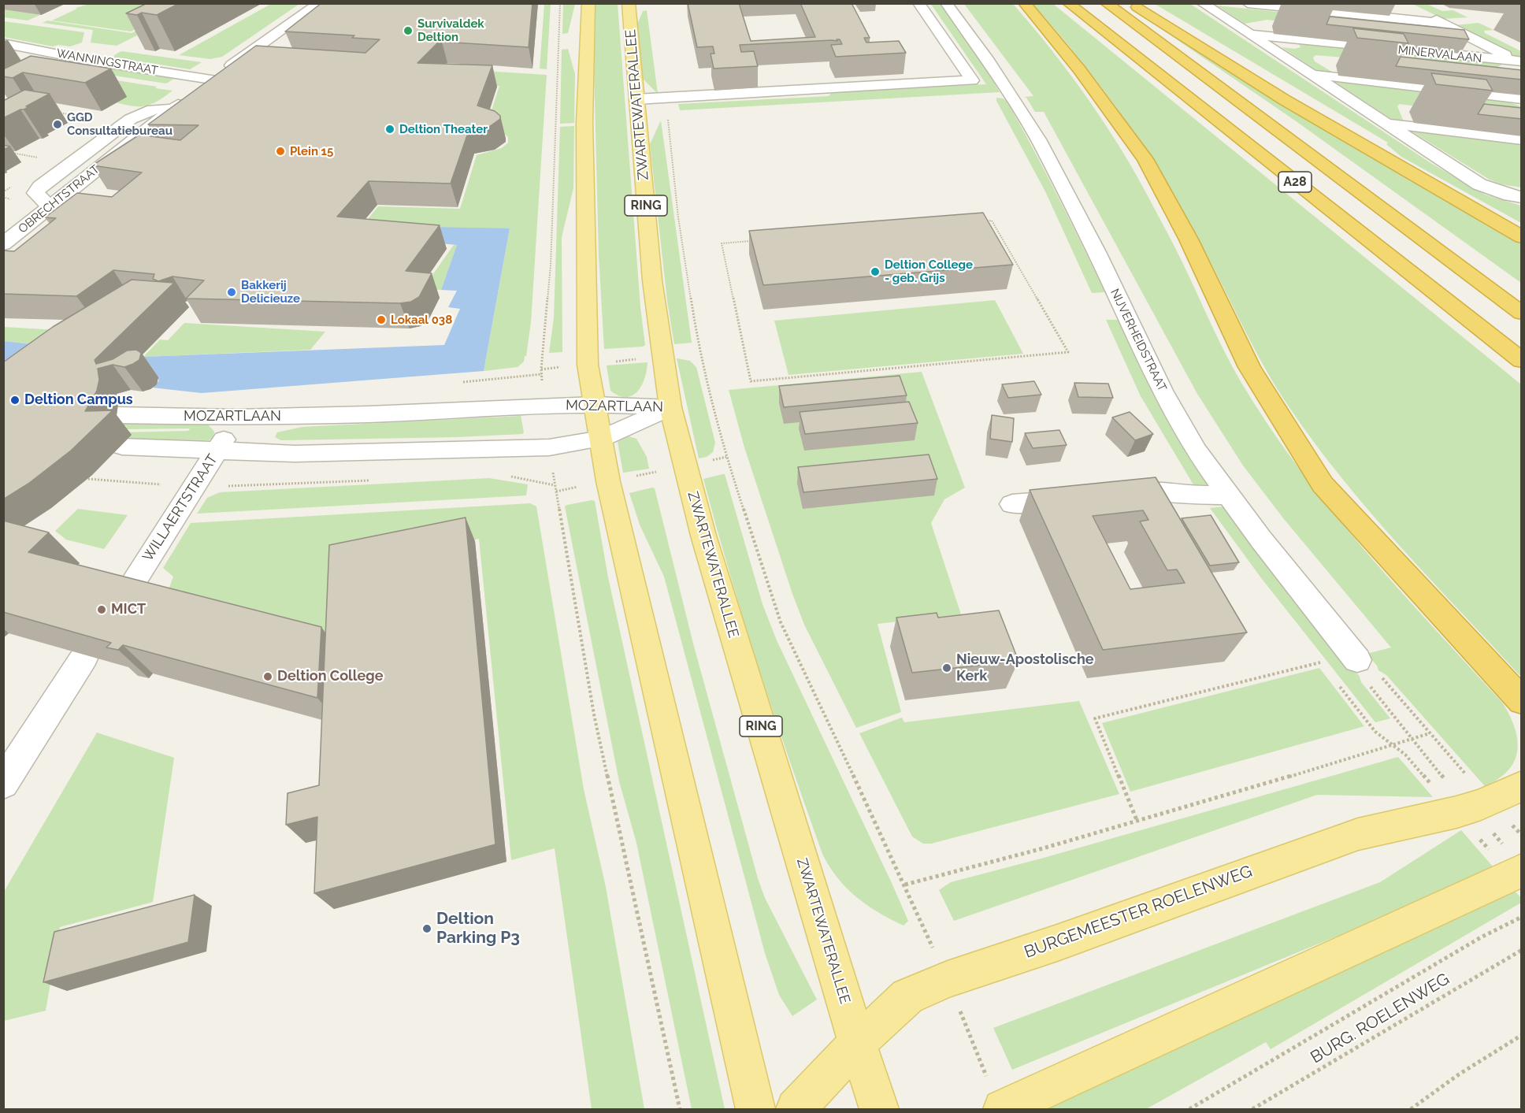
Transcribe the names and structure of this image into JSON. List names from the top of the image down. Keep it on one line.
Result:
{"streets":{"highway":["A28"],"main road":["ZWARTEWATERALLEE","RING","BURGEMEESTER ROELENWEG"],"street":["MINERVALAAN","WANNINGSTRAAT","OBRECHTSTRAAT","NIJVERHEIDSTRAAT","MOZARTLAAN","WILLAERTSTRAAT"],"path":["BURG. ROELENWEG"]},"crossings":[["WANNINGSTRAAT","OBRECHTSTRAAT"],["ZWARTEWATERALLEE","MOZARTLAAN"],["ZWARTEWATERALLEE","BURGEMEESTER ROELENWEG"],["MOZARTLAAN","WILLAERTSTRAAT"]],"places":["Survivaldek Deltion","GGD Consultatiebureau","Deltion Theater","Plein 15","Deltion College - geb. Grijs","Bakkerij Delicieuze","Lokaal 038","Deltion Campus","MICT","Nieuw-Apostolische Kerk","Deltion College","Deltion Parking P3"]}
